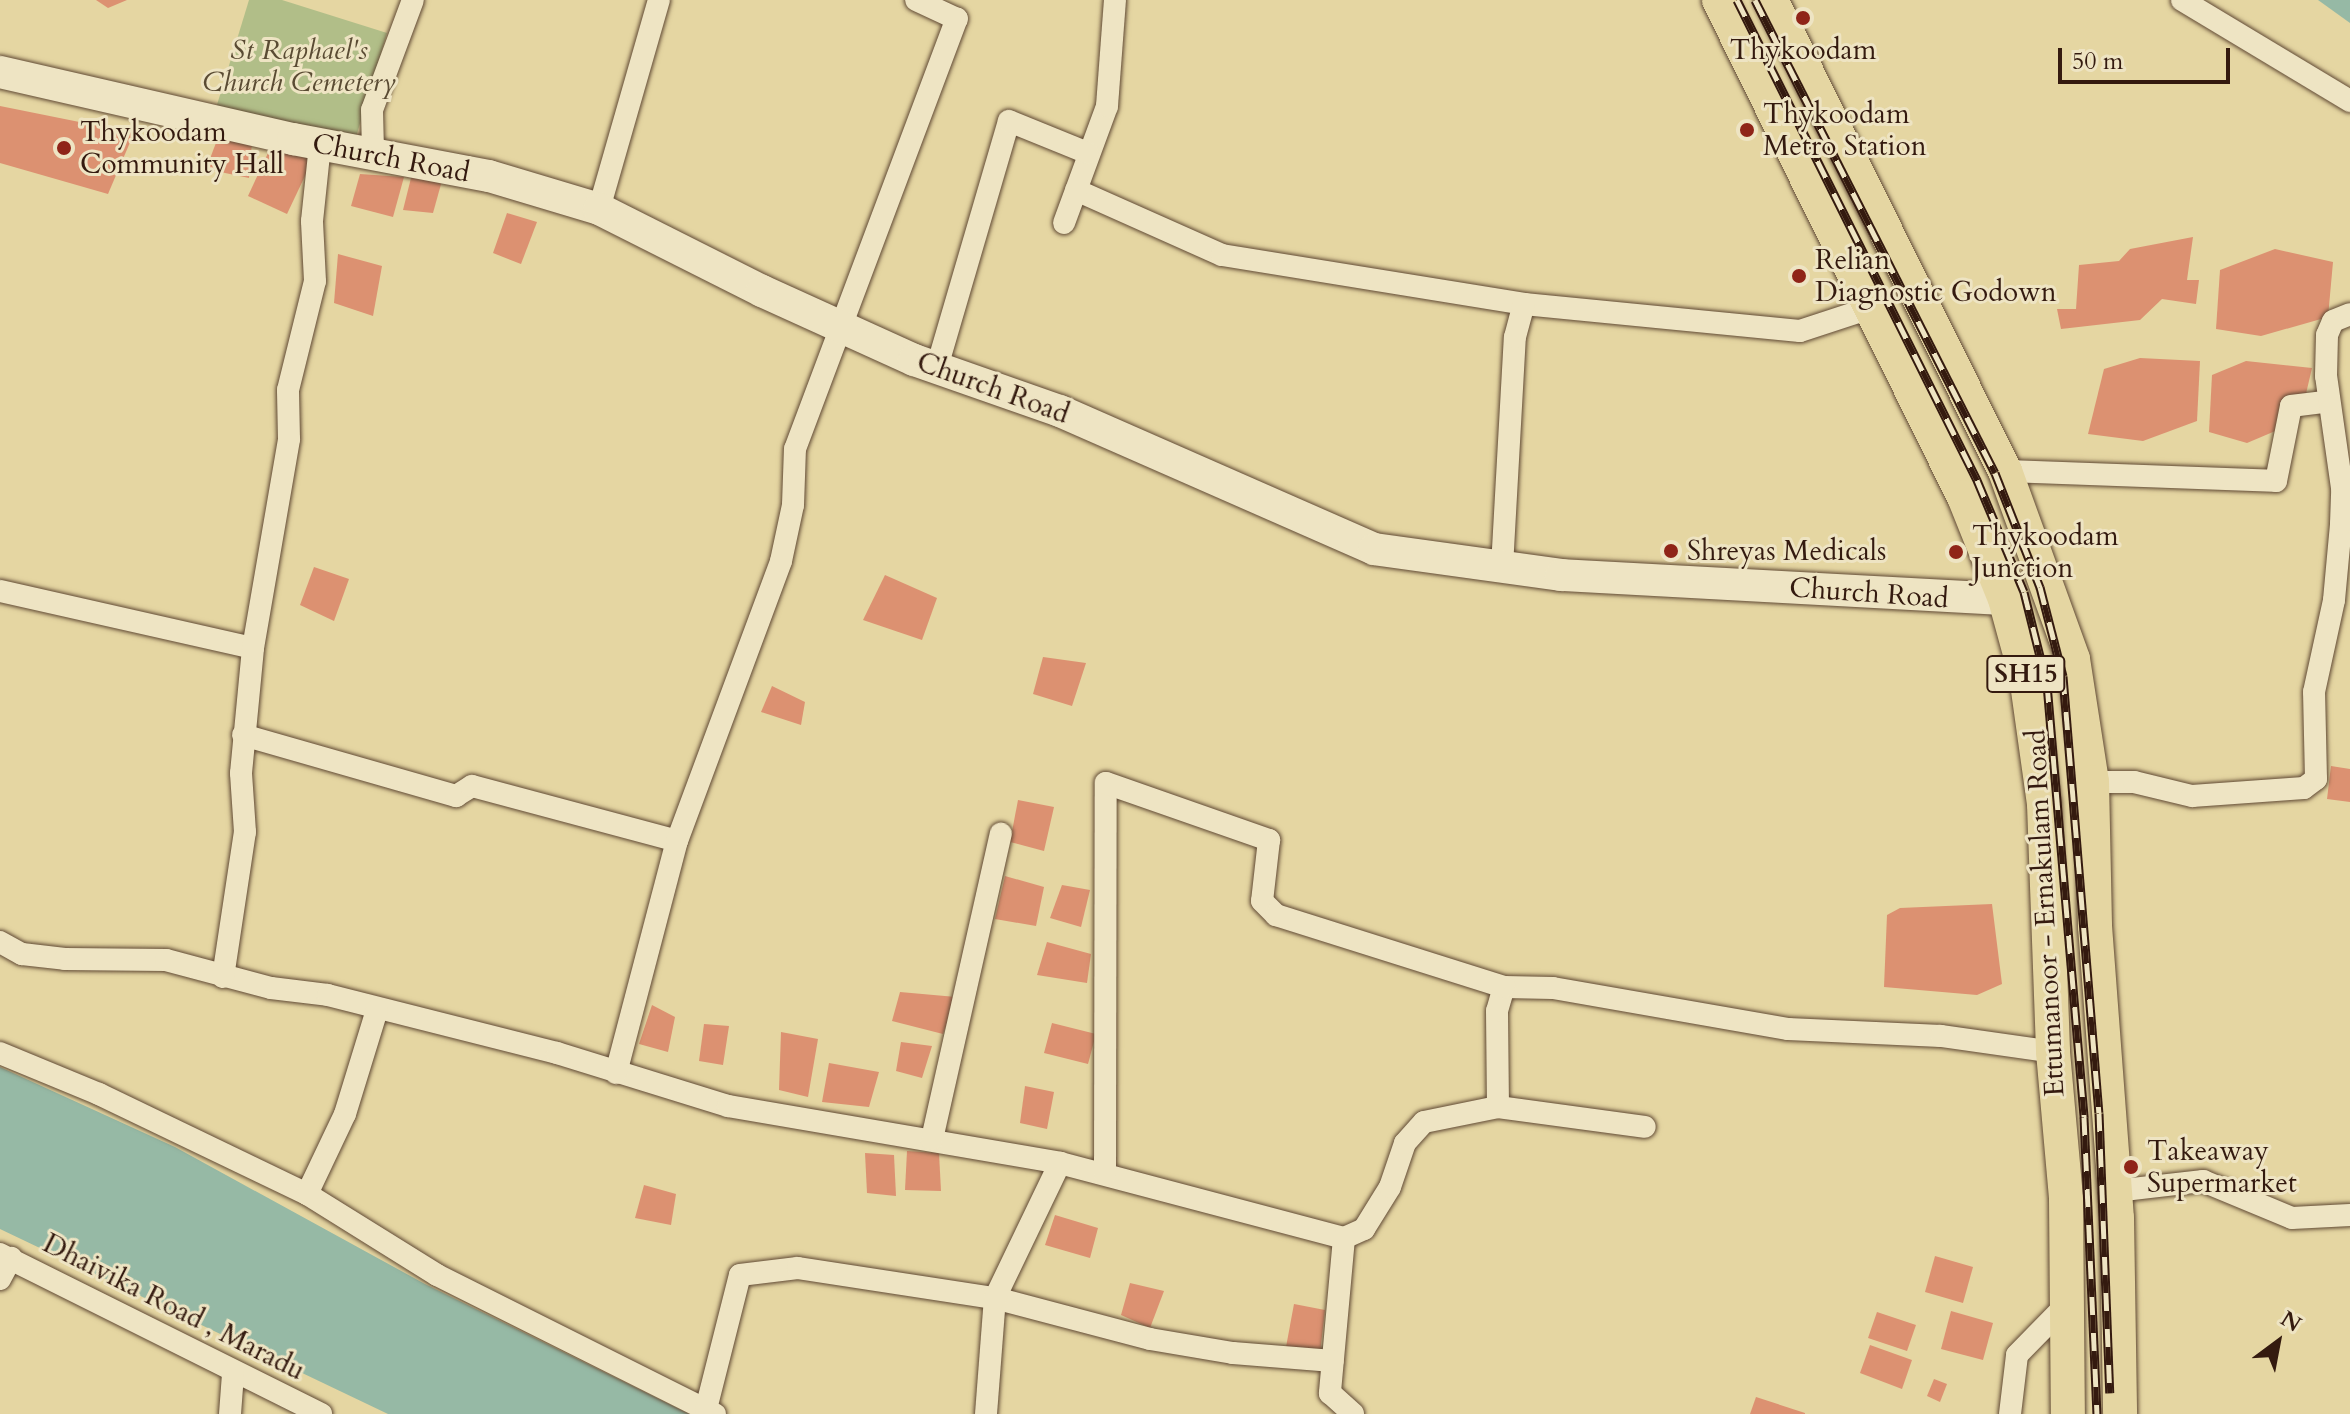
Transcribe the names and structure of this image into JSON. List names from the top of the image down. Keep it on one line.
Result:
{"streets":{"main road":["SH15","Ettumanoor - Ernakulam Road"],"street":["Church Road","Dhaivika Road , Maradu"]},"crossings":[["Church Road","Ettumanoor - Ernakulam Road"]],"parks":["St Raphael's Church Cemetery"],"places":["Thykoodam","Thykoodam Metro Station","Thykoodam Community Hall","Relian Diagnostic Godown","Shreyas Medicals","Thykoodam Junction","Takeaway Supermarket"],"scale_bar":"50 m","north":"top right"}
